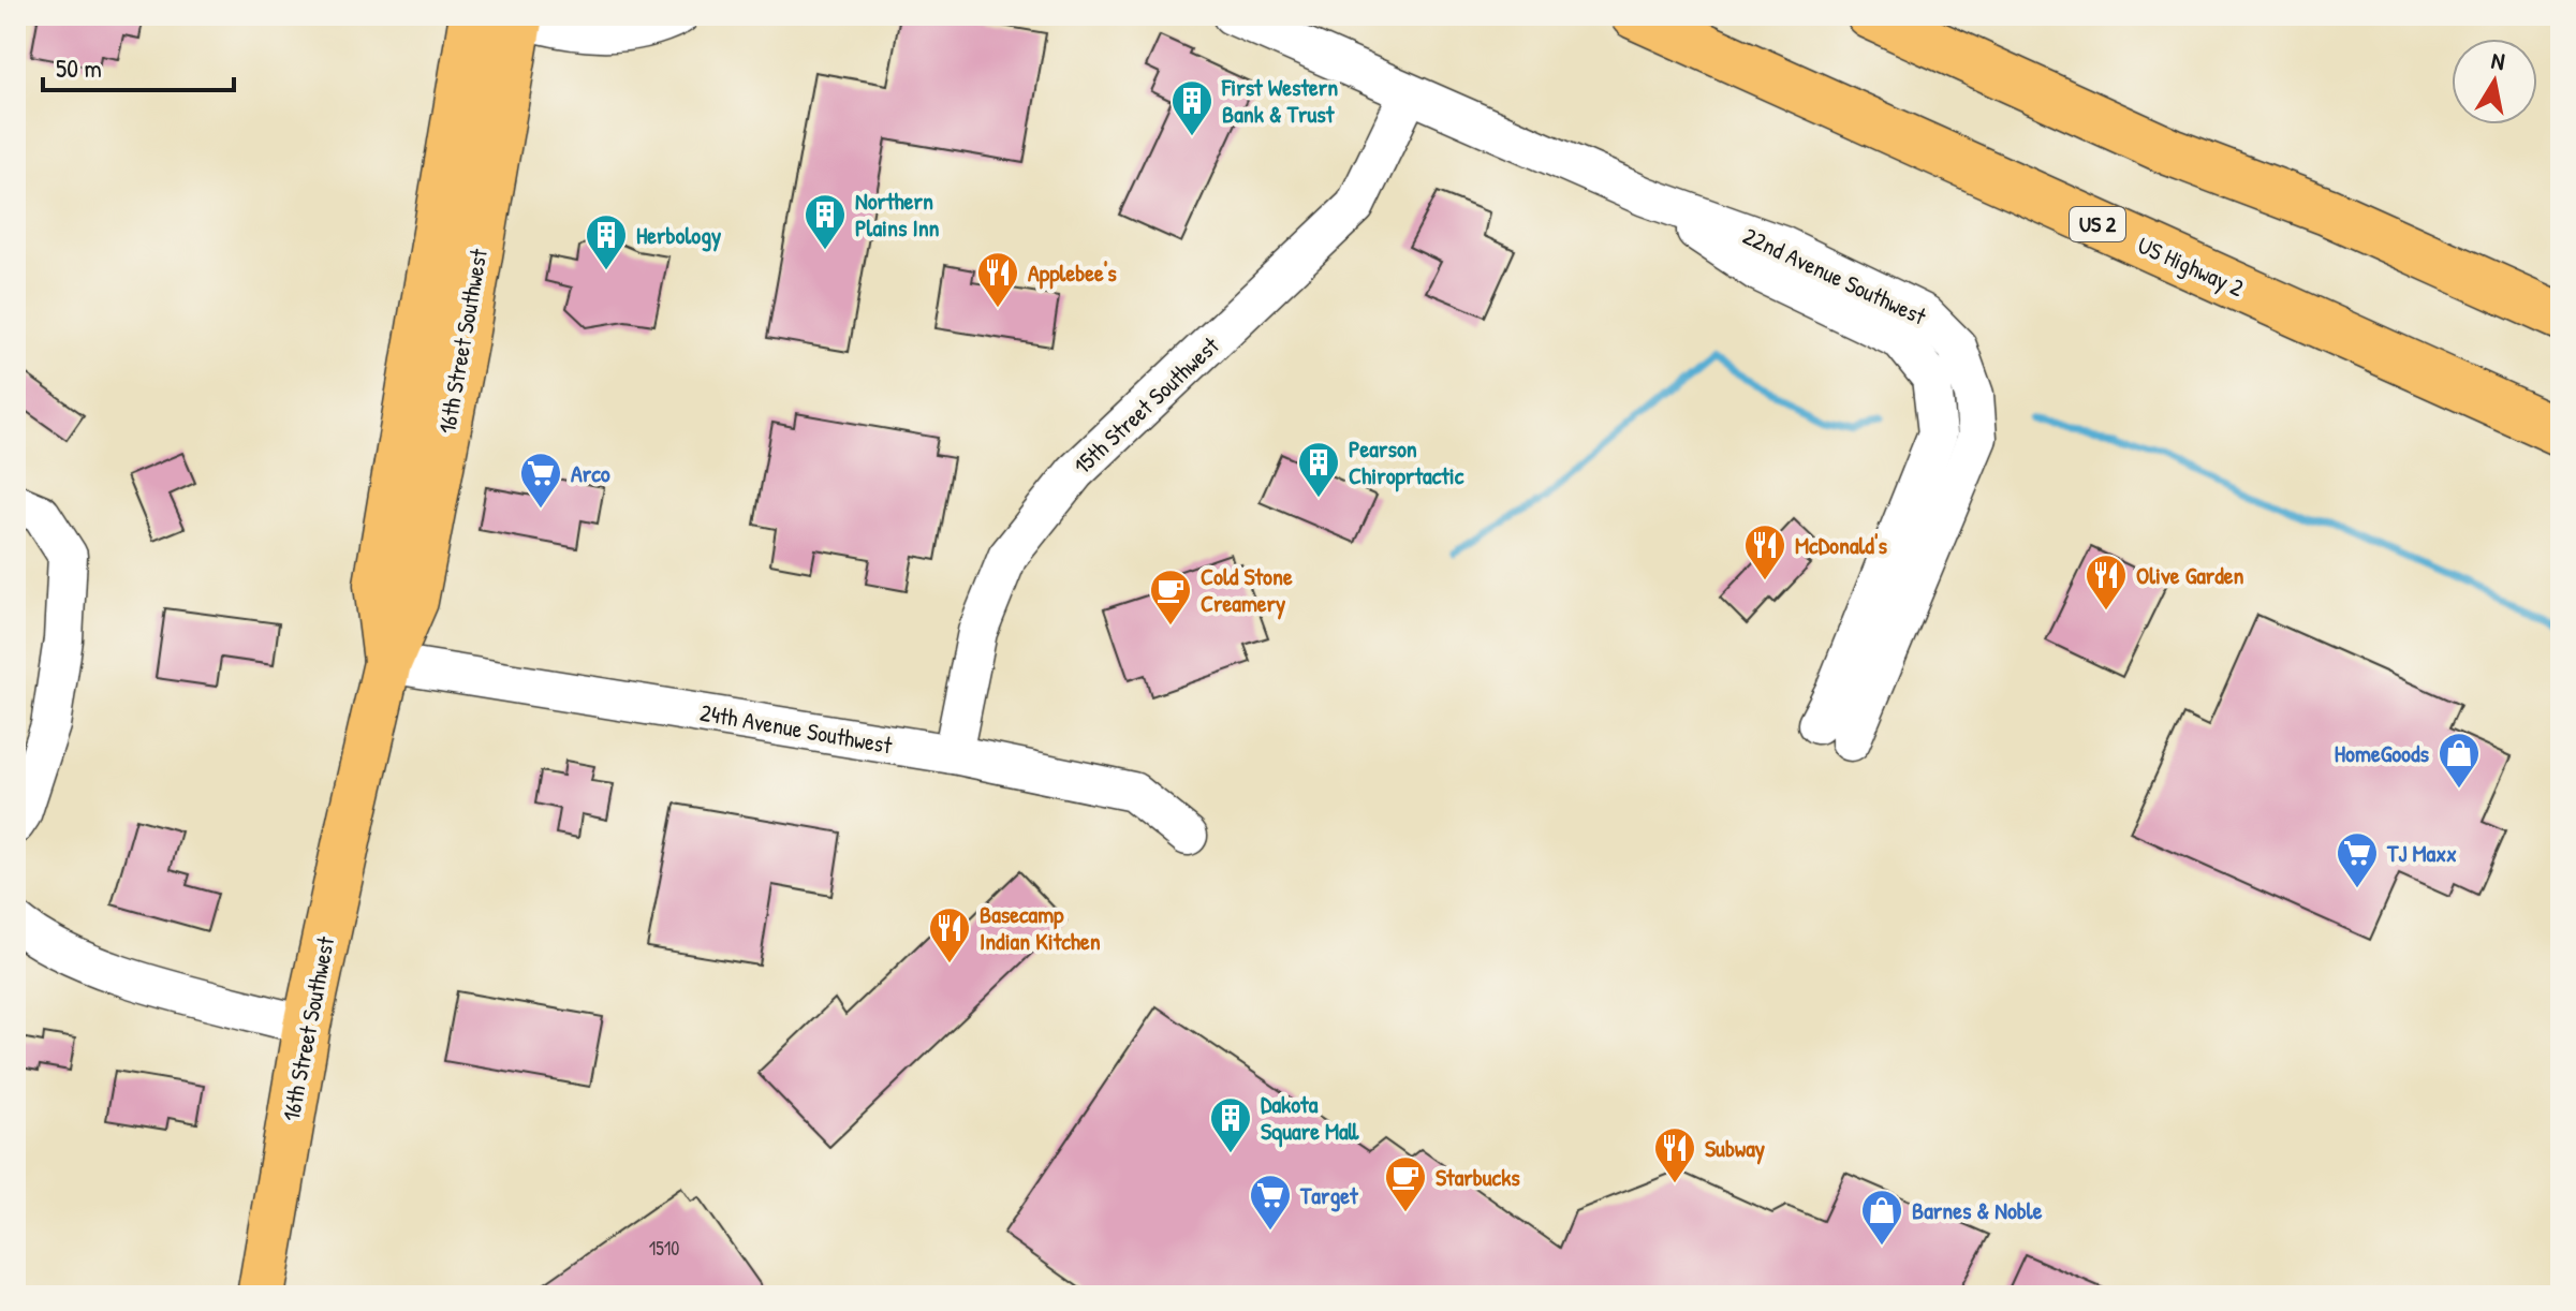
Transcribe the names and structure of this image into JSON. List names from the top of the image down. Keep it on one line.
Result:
{"streets":{"main road":["US 2","US Highway 2","16th Street Southwest"],"street":["22nd Avenue Southwest","15th Street Southwest","24th Avenue Southwest"]},"crossings":[["22nd Avenue Southwest","15th Street Southwest"],["16th Street Southwest","24th Avenue Southwest"],["15th Street Southwest","24th Avenue Southwest"]],"places":{"building":["First Western Bank & Trust","Northern Plains Inn","Herbology","Pearson Chiroprtactic","Dakota Square Mall"],"restaurant":["Applebee's","McDonald's","Olive Garden","Basecamp Indian Kitchen","Subway"],"supermarket":["Arco","TJ Maxx","Target"],"cafe":["Cold Stone Creamery","Starbucks"],"shop":["HomeGoods","Barnes & Noble"]},"house_numbers":["1510"],"scale_bar":"50 m","north":"top"}
